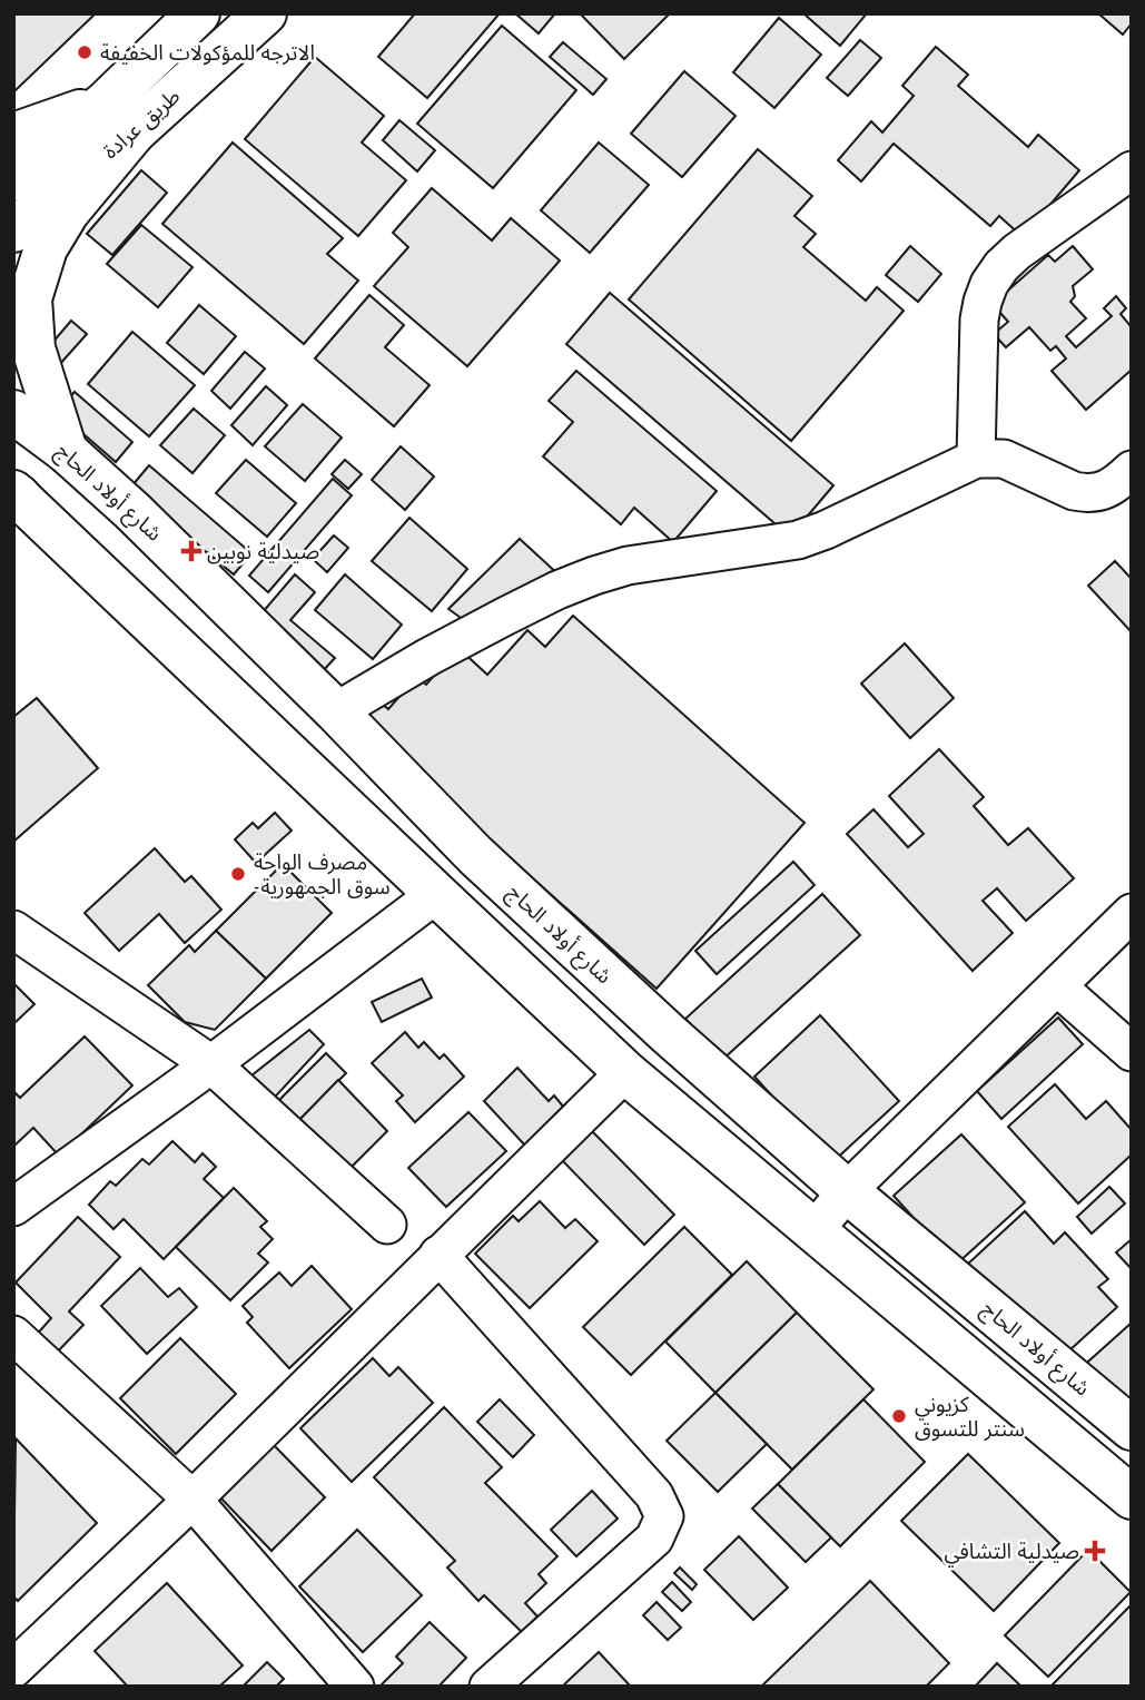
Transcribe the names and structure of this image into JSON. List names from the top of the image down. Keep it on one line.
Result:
{"streets":{"main road":["طريق عرادة","شارع أولاد الحاج"]},"places":{"other":["الاترجه للمؤكولات الخفيفة","مصرف الواحة -سوق الجمهورية","كزيوني سنتر للتسوق"],"health":["صيدلية نوبين","صيدلية التشافي"]}}
